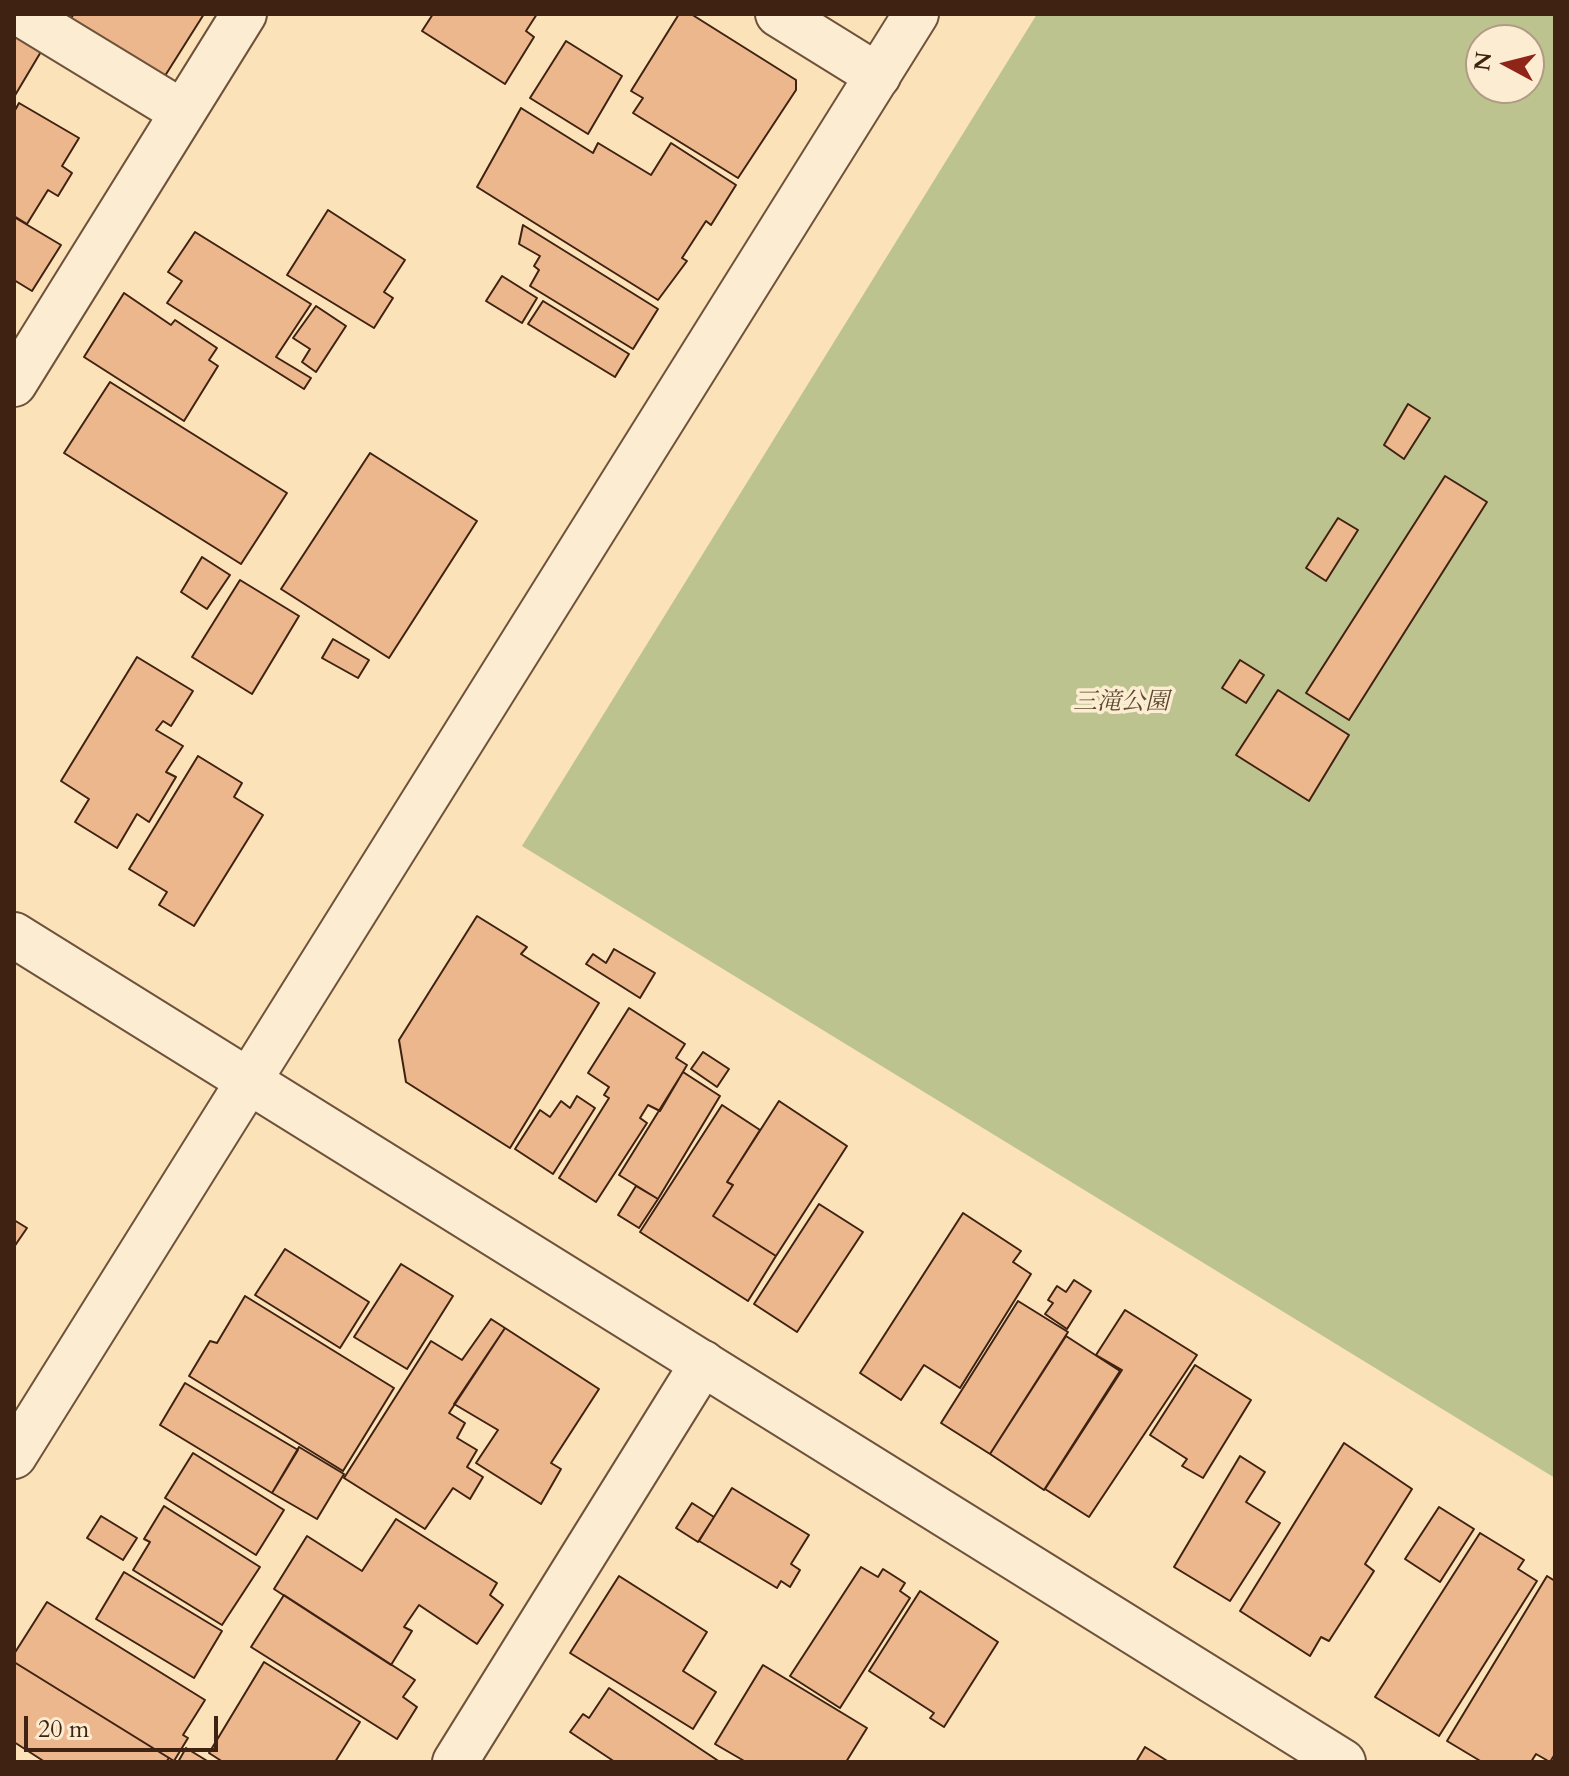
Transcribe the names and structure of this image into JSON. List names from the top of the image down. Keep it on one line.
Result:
{"parks":["三滝公園"],"scale_bar":"20 m","north":"left"}
